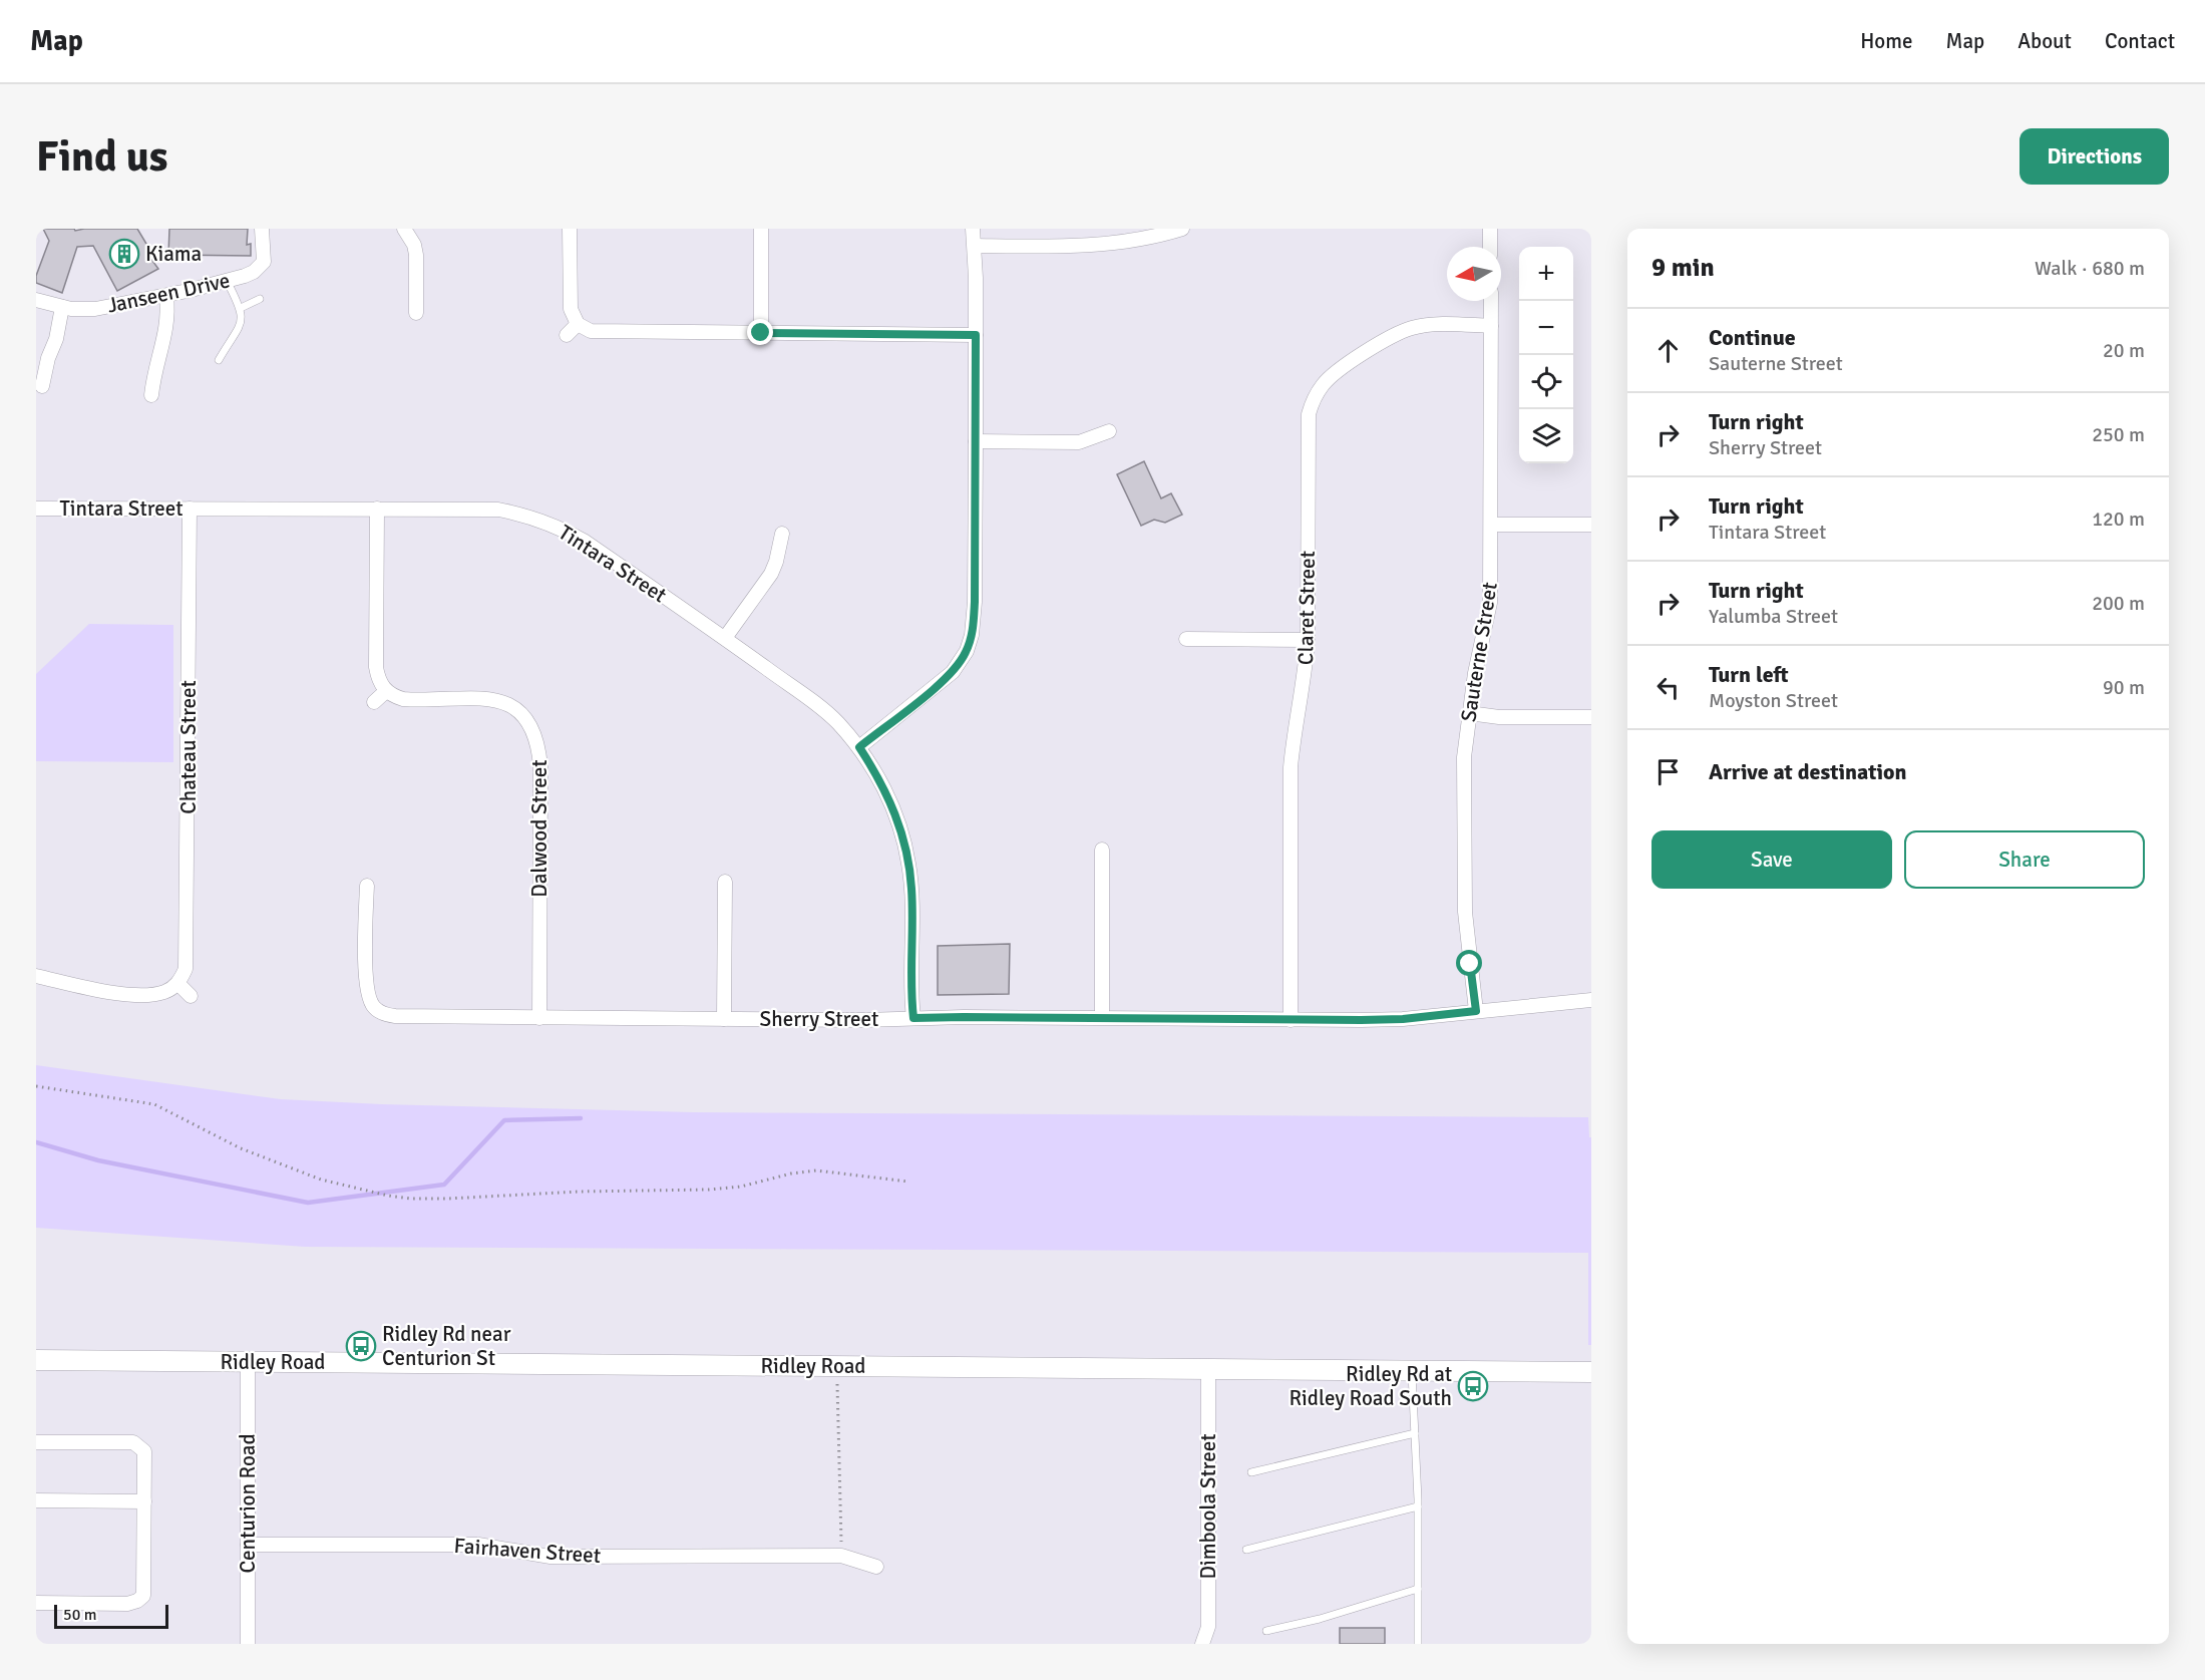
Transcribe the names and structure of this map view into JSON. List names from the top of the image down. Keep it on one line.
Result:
{"streets":{"street":["Janseen Drive","Tintara Street","Claret Street","Sauterne Street","Chateau Street","Dalwood Street","Sherry Street","Ridley Road","Centurion Road","Dimboola Street","Fairhaven Street"]},"crossings":[["Tintara Street","Chateau Street"],["Tintara Street","Sherry Street"],["Claret Street","Sauterne Street"],["Claret Street","Sherry Street"],["Sauterne Street","Sherry Street"],["Dalwood Street","Sherry Street"],["Ridley Road","Centurion Road"],["Ridley Road","Dimboola Street"],["Centurion Road","Fairhaven Street"]],"places":{"building":["Kiama"],"bus stop":["Ridley Rd near Centurion St","Ridley Rd at Ridley Road South"]},"scale_bar":"50 m","north":"left","page":{"header":"Map","nav":["Home","Map","About","Contact"],"buttons":["Directions",["Save","Share"]],"title":"Find us","heading":["9 min","Walk · 680 m"],"map_buttons":["+","−"],"list":[["Continue","Sauterne Street","20 m"],["Turn right","Sherry Street","250 m"],["Turn right","Tintara Street","120 m"],["Turn right","Yalumba Street","200 m"],["Turn left","Moyston Street","90 m"],"Arrive at destination"],"scale":"50 m"}}
